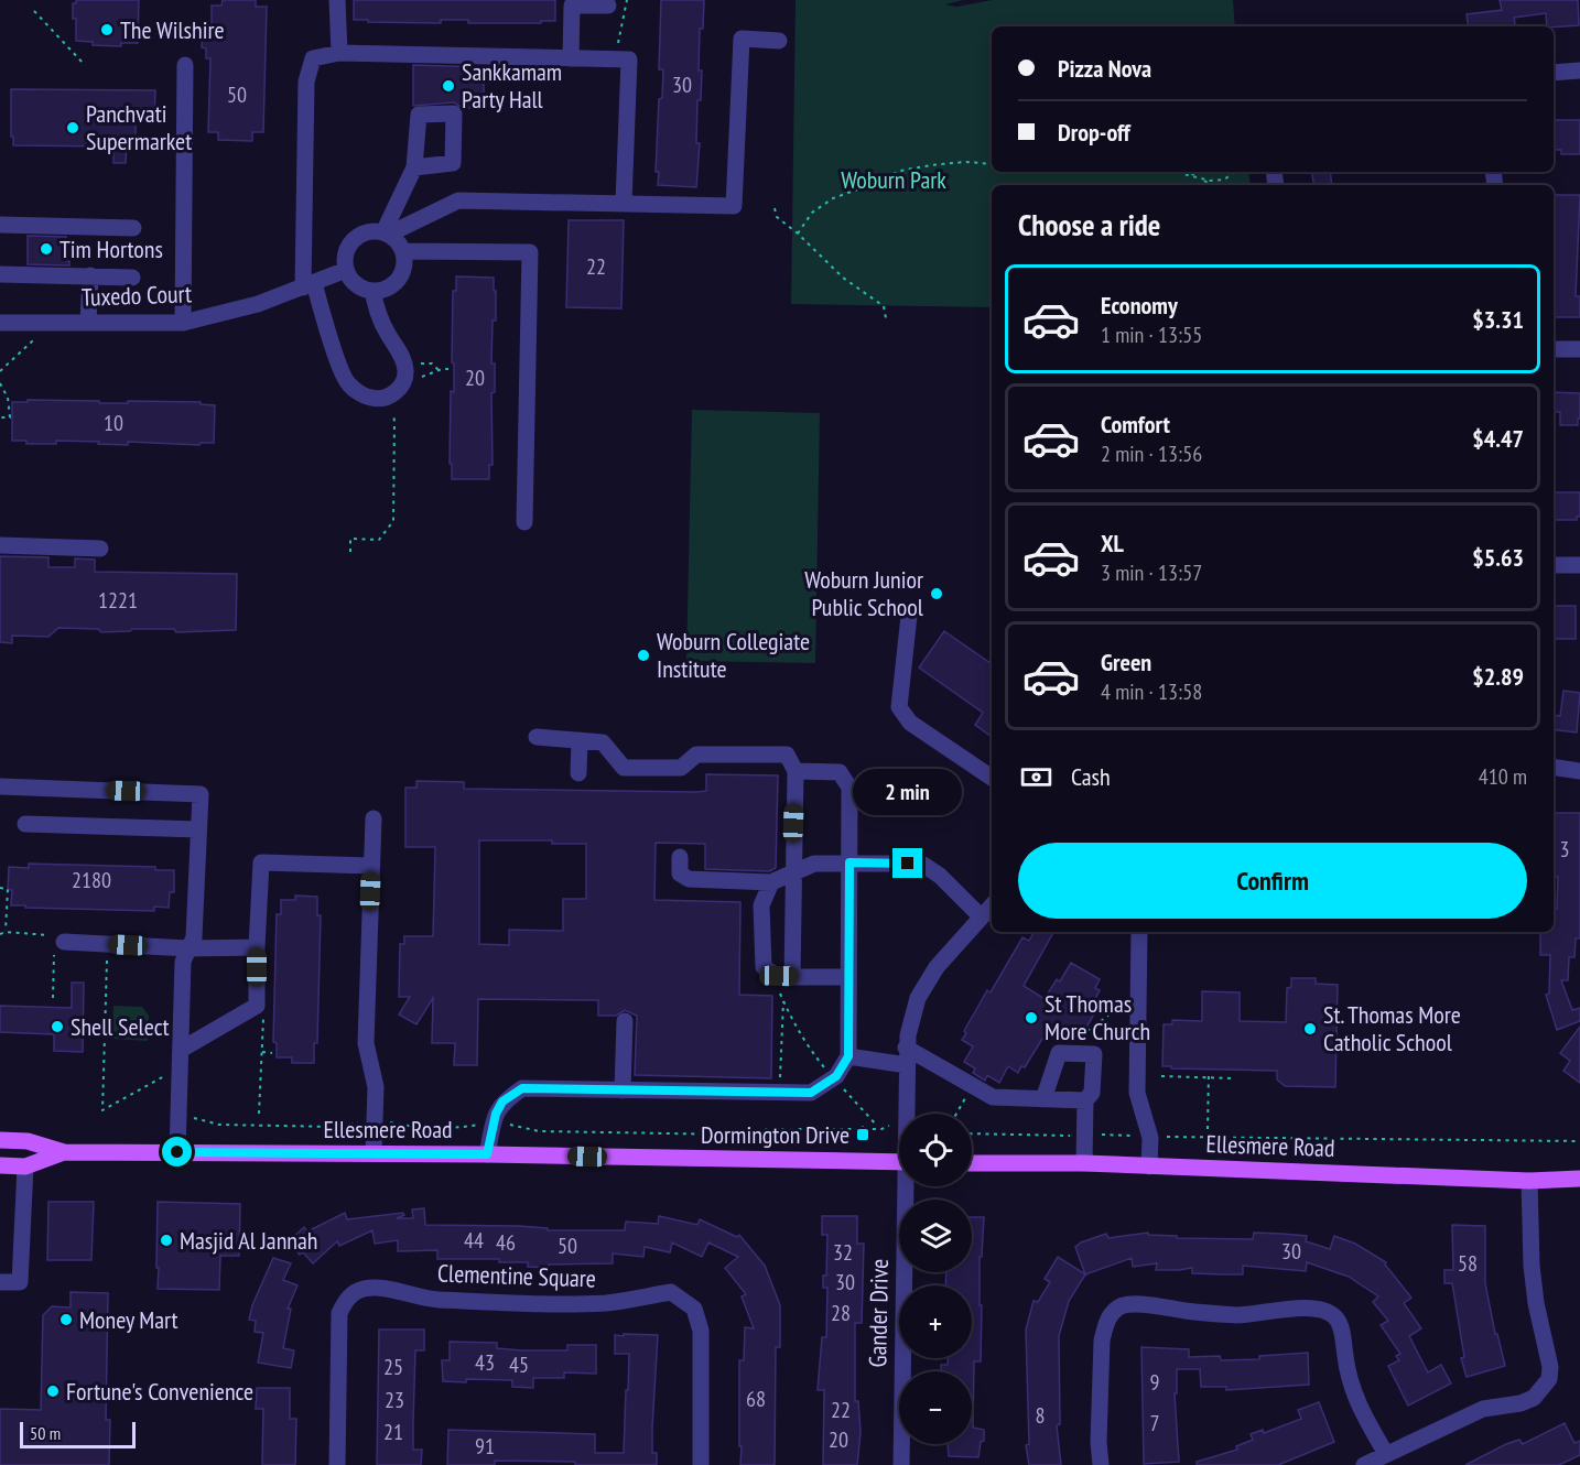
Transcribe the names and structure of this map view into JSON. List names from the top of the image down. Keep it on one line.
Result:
{"streets":{"main road":["Ellesmere Road"],"street":["Tuxedo Court","Clementine Square","Gander Drive"]},"parks":["Woburn Park"],"places":{"other":["The Wilshire","Sankkamam Party Hall","Panchvati Supermarket","Tim Hortons","Woburn Junior Public School","Woburn Collegiate Institute","St Thomas More Church","Shell Select","St. Thomas More Catholic School","Masjid Al Jannah","Money Mart","Fortune's Convenience"],"transit":["Dormington Drive"]},"house_numbers":["30","50","22","20","10","1221","3","2180","44","46","50","30","32","58","30","28","43","45","25","9","68","23","22","8","7","21","20","91"],"scale_bar":"50 m","page":{"banner":["Pizza Nova","Drop-off"],"heading":"Choose a ride","list":[{"name":"Economy","note":"1 min · 13:55","value":"$3.31"},{"name":"Comfort","note":"2 min · 13:56","value":"$4.47"},{"name":"XL","note":"3 min · 13:57","value":"$5.63"},{"name":"Green","note":"4 min · 13:58","value":"$2.89"}],"pay":["Cash","410 m"],"bubble":"2 min","buttons":"Confirm","map_buttons":["+","−"],"scale":"50 m"}}
